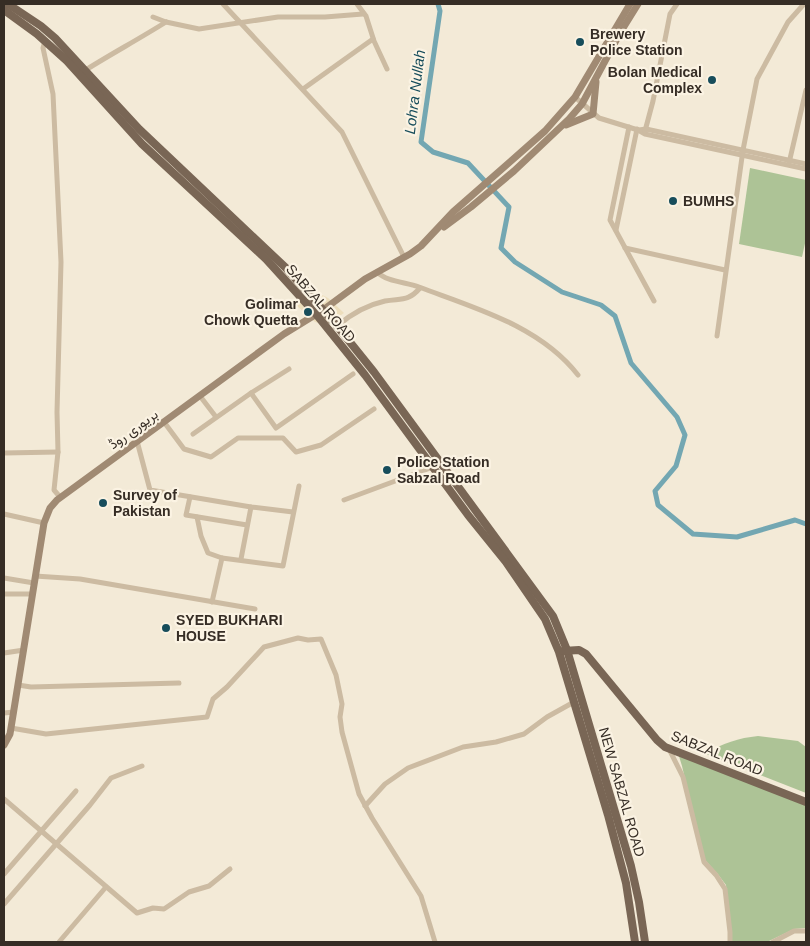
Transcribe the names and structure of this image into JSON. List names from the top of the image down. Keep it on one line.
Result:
{"streets":{"main road":["SABZAL ROAD","بریوری روڈ","NEW SABZAL ROAD"]},"crossings":[["SABZAL ROAD","بریوری روڈ"],["SABZAL ROAD","NEW SABZAL ROAD"]],"water":["Lohra Nullah"],"places":["Brewery Police Station","Bolan Medical Complex","BUMHS","Golimar Chowk Quetta","Police Station Sabzal Road","Survey of Pakistan","SYED BUKHARI HOUSE"]}
